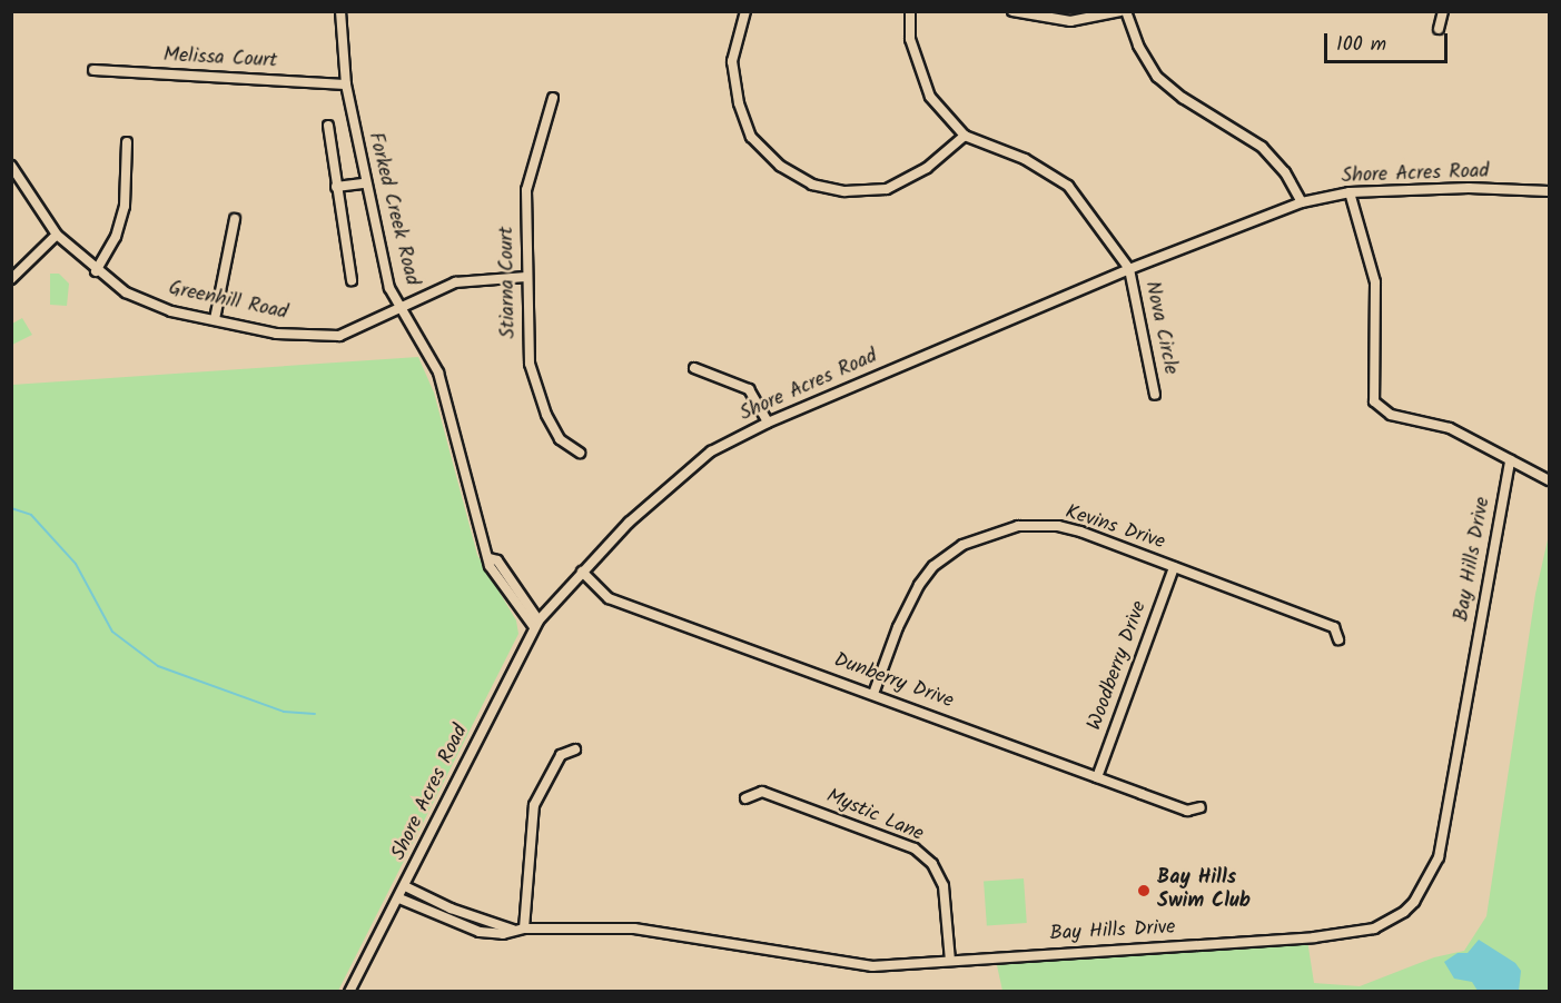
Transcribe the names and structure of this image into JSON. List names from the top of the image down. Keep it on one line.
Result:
{"streets":{"street":["Melissa Court","Shore Acres Road","Forked Creek Road","Stiarna Court","Greenhill Road","Nova Circle","Kevins Drive","Bay Hills Drive","Woodberry Drive","Dunberry Drive","Mystic Lane"]},"crossings":[["Melissa Court","Forked Creek Road"],["Shore Acres Road","Forked Creek Road"],["Shore Acres Road","Nova Circle"],["Shore Acres Road","Bay Hills Drive"],["Shore Acres Road","Dunberry Drive"],["Forked Creek Road","Greenhill Road"],["Stiarna Court","Greenhill Road"],["Kevins Drive","Woodberry Drive"],["Kevins Drive","Dunberry Drive"],["Bay Hills Drive","Mystic Lane"],["Woodberry Drive","Dunberry Drive"]],"places":["Bay Hills Swim Club"],"scale_bar":"100 m"}
